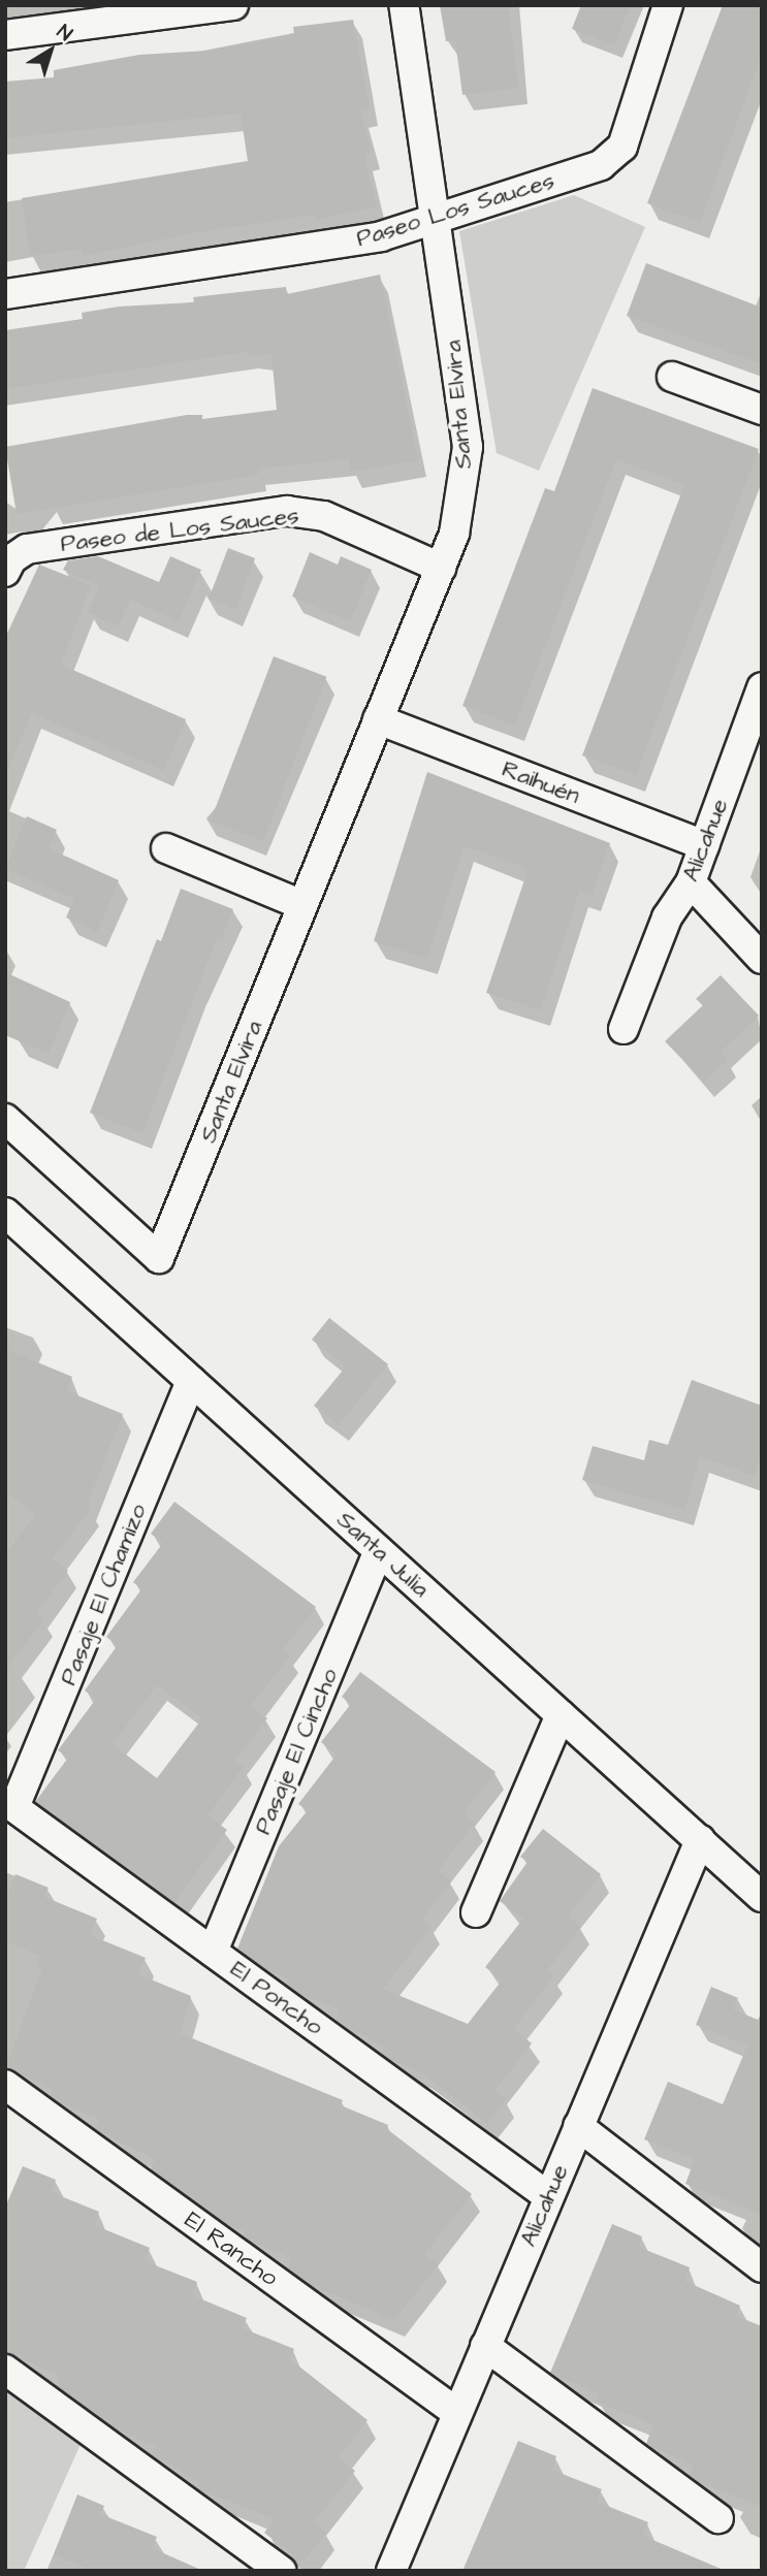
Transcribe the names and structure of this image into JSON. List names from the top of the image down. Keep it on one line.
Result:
{"streets":{"street":["Paseo Los Sauces","Santa Elvira","Paseo de Los Sauces","Raihuén","Alicahue","Santa Julia","Pasaje El Chamizo","Pasaje El Cincho","El Poncho","El Rancho"]},"crossings":[["Paseo Los Sauces","Santa Elvira"],["Santa Elvira","Paseo de Los Sauces"],["Santa Elvira","Raihuén"],["Raihuén","Alicahue"],["Alicahue","Santa Julia"],["Alicahue","El Poncho"],["Alicahue","El Rancho"],["Santa Julia","Pasaje El Chamizo"],["Santa Julia","Pasaje El Cincho"],["Pasaje El Chamizo","El Poncho"],["Pasaje El Cincho","El Poncho"]],"north":"top right"}
